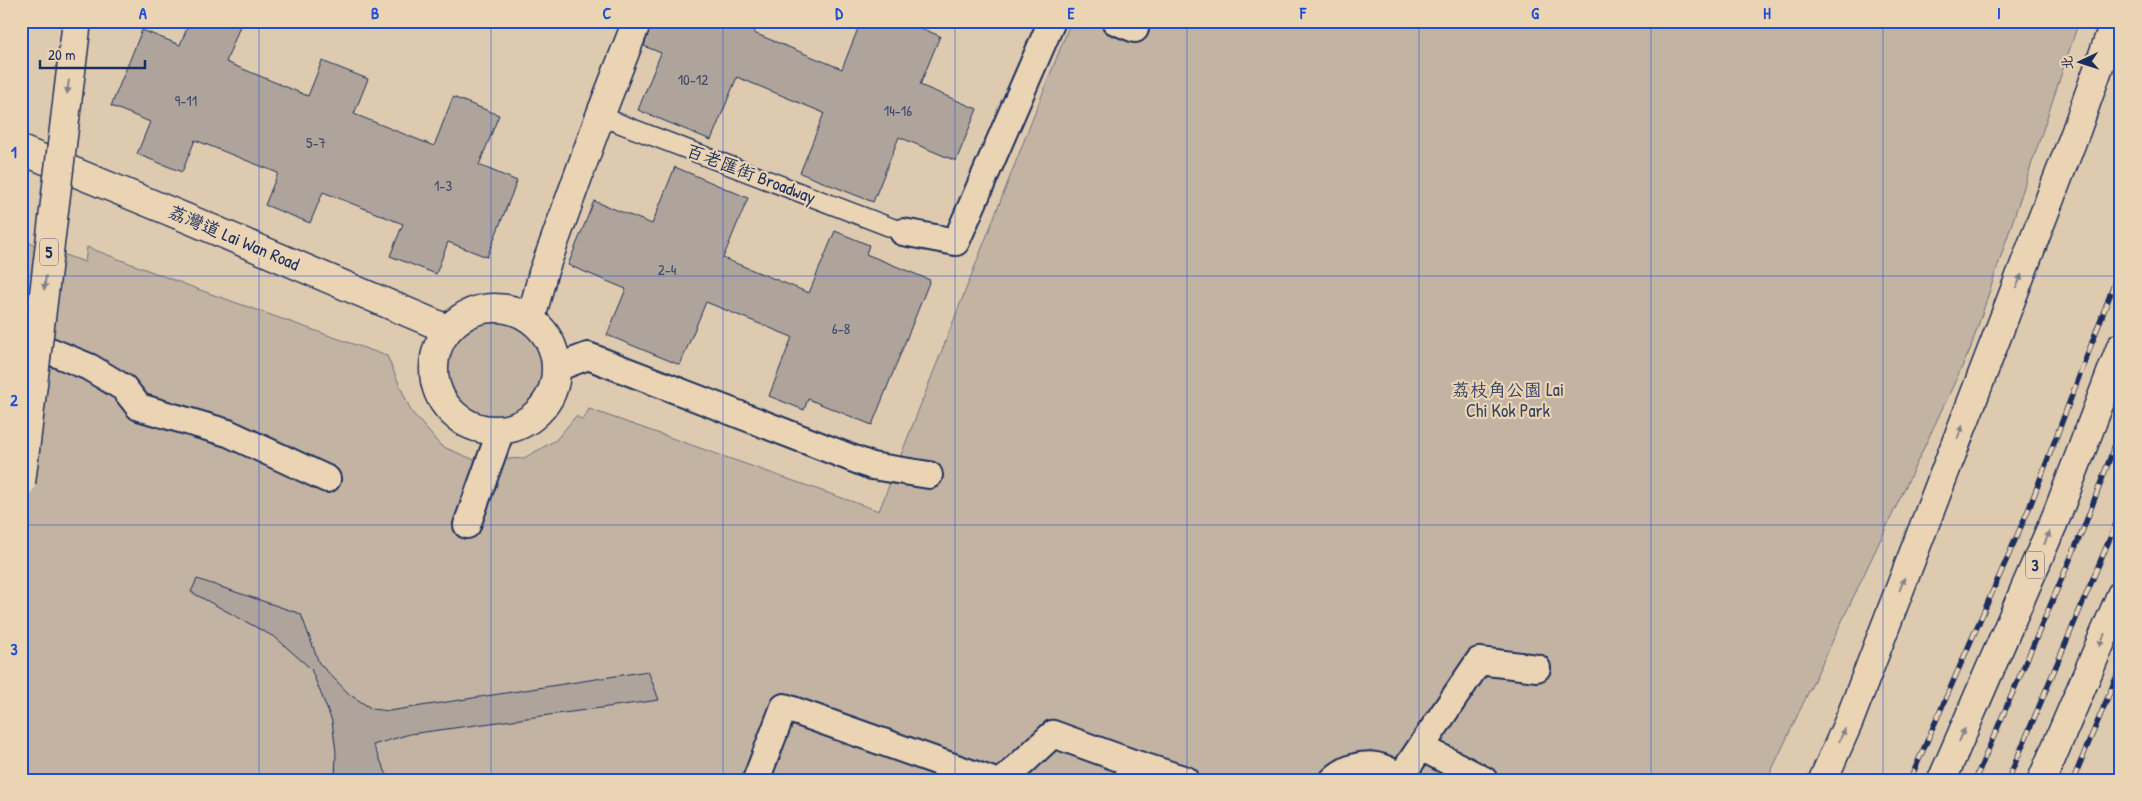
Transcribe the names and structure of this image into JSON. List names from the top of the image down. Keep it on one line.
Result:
{"streets":{"main road":["荔灣道 Lai Wan Road","5","3"],"lane":["百老匯街 Broadway"]},"parks":["荔枝角公園 Lai Chi Kok Park"],"house_numbers":["10-12","9-11","14-16","5-7","1-3","2-4","6-8"],"scale_bar":"20 m","north":"left","grid":{"columns":["A","B","C","D","E","F","G","H","I"],"rows":["1","2","3"]}}
